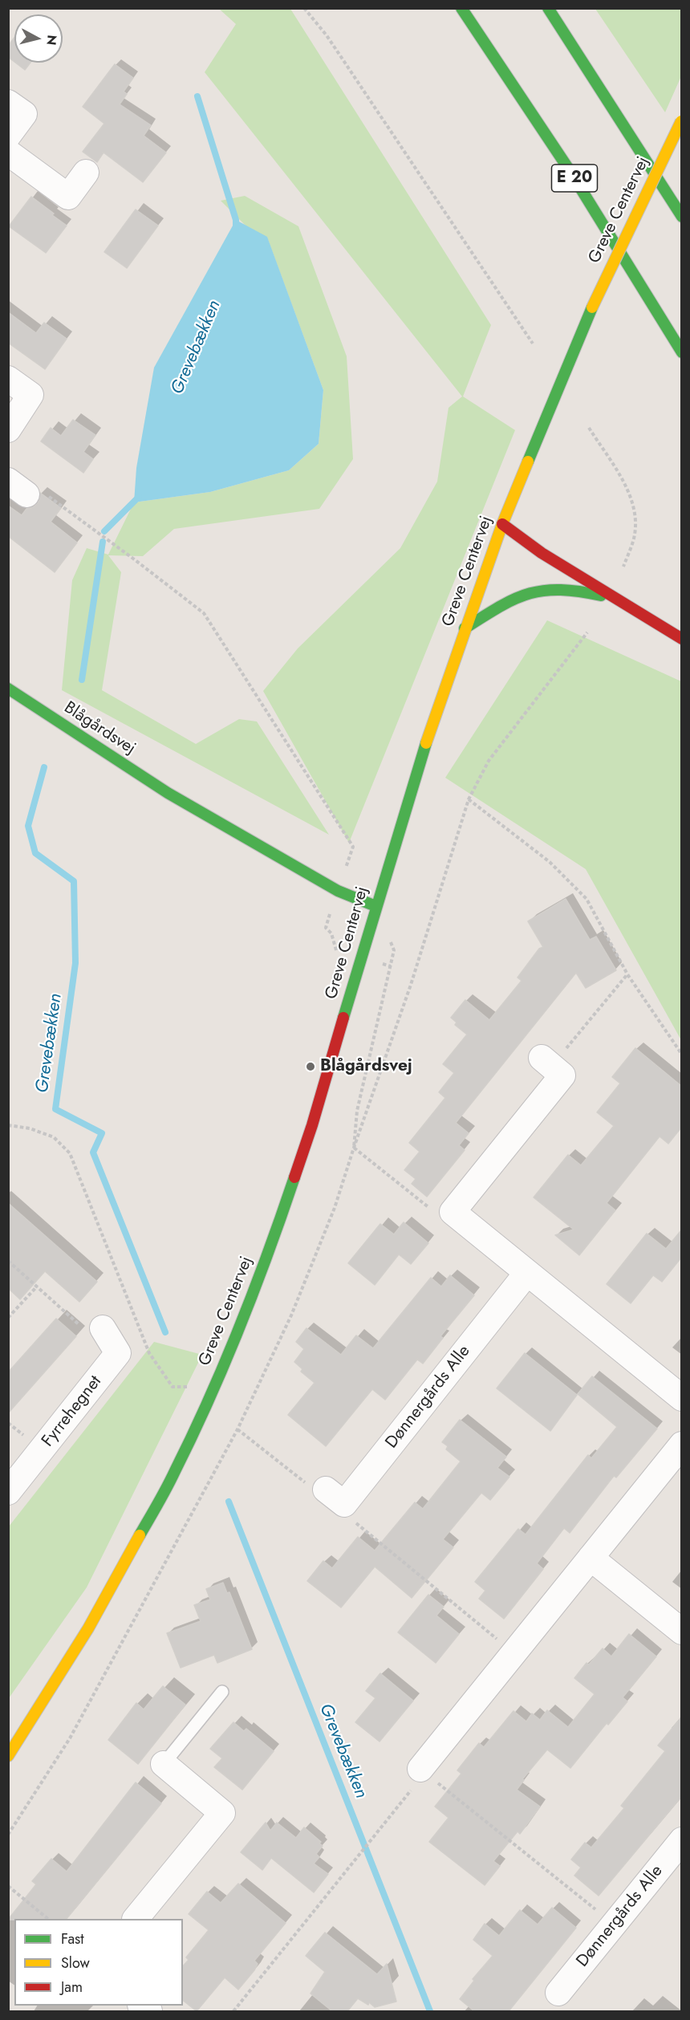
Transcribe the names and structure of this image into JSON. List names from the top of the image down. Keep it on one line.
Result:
{"streets":{"main road":["E 20","Greve Centervej","Blågårdsvej"],"street":["Dønnergårds Alle","Fyrrehegnet"]},"crossings":[["Greve Centervej","Blågårdsvej"]],"water":["Grevebækken"],"places":["Blågårdsvej"],"legend":["Fast","Slow","Jam"],"north":"right"}
